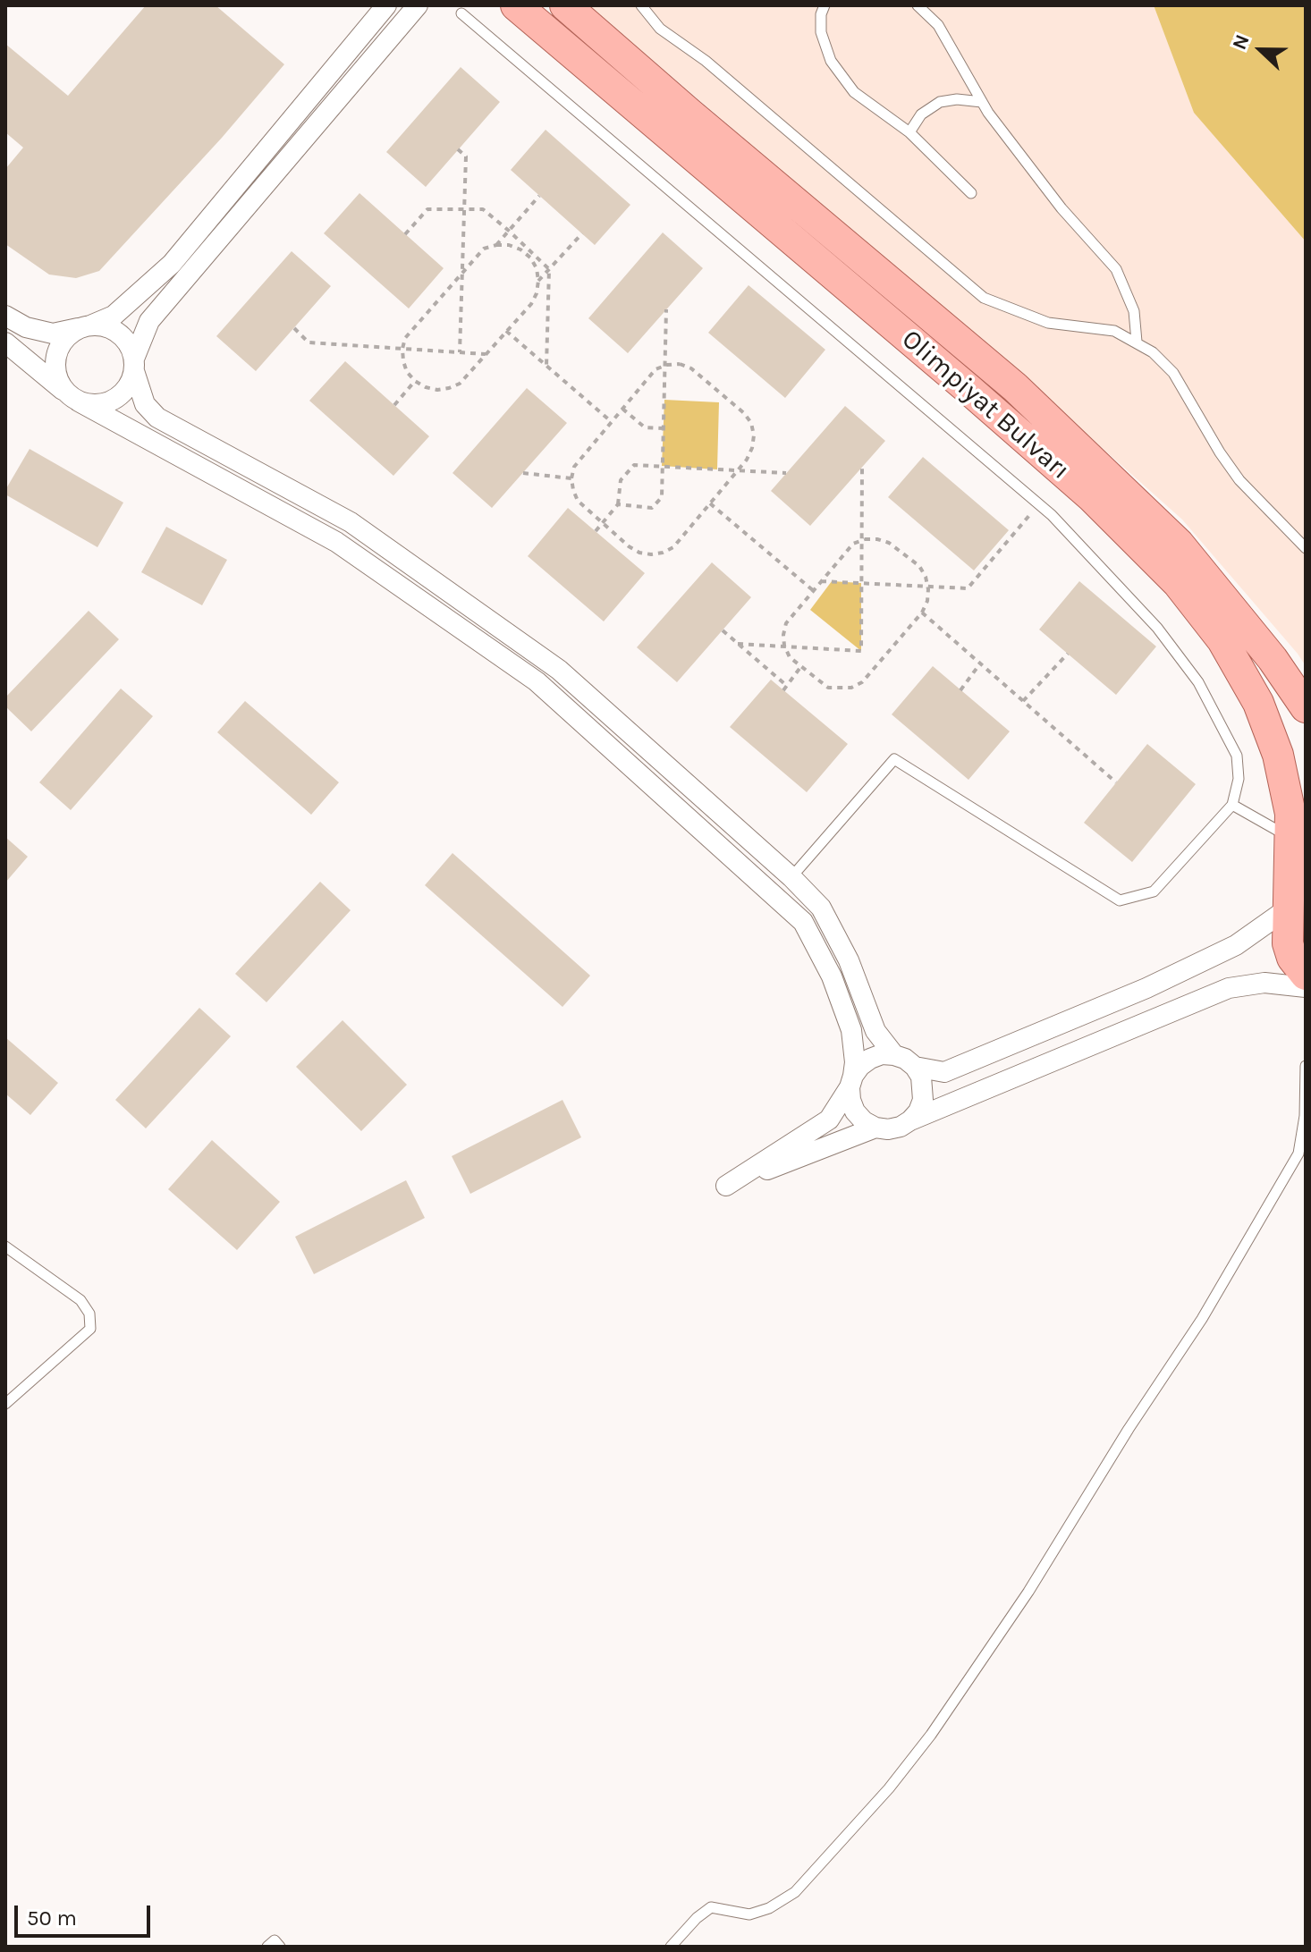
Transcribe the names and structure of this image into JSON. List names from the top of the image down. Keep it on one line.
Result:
{"streets":{"main road":["Olimpiyat Bulvarı"]},"scale_bar":"50 m","north":"left"}
